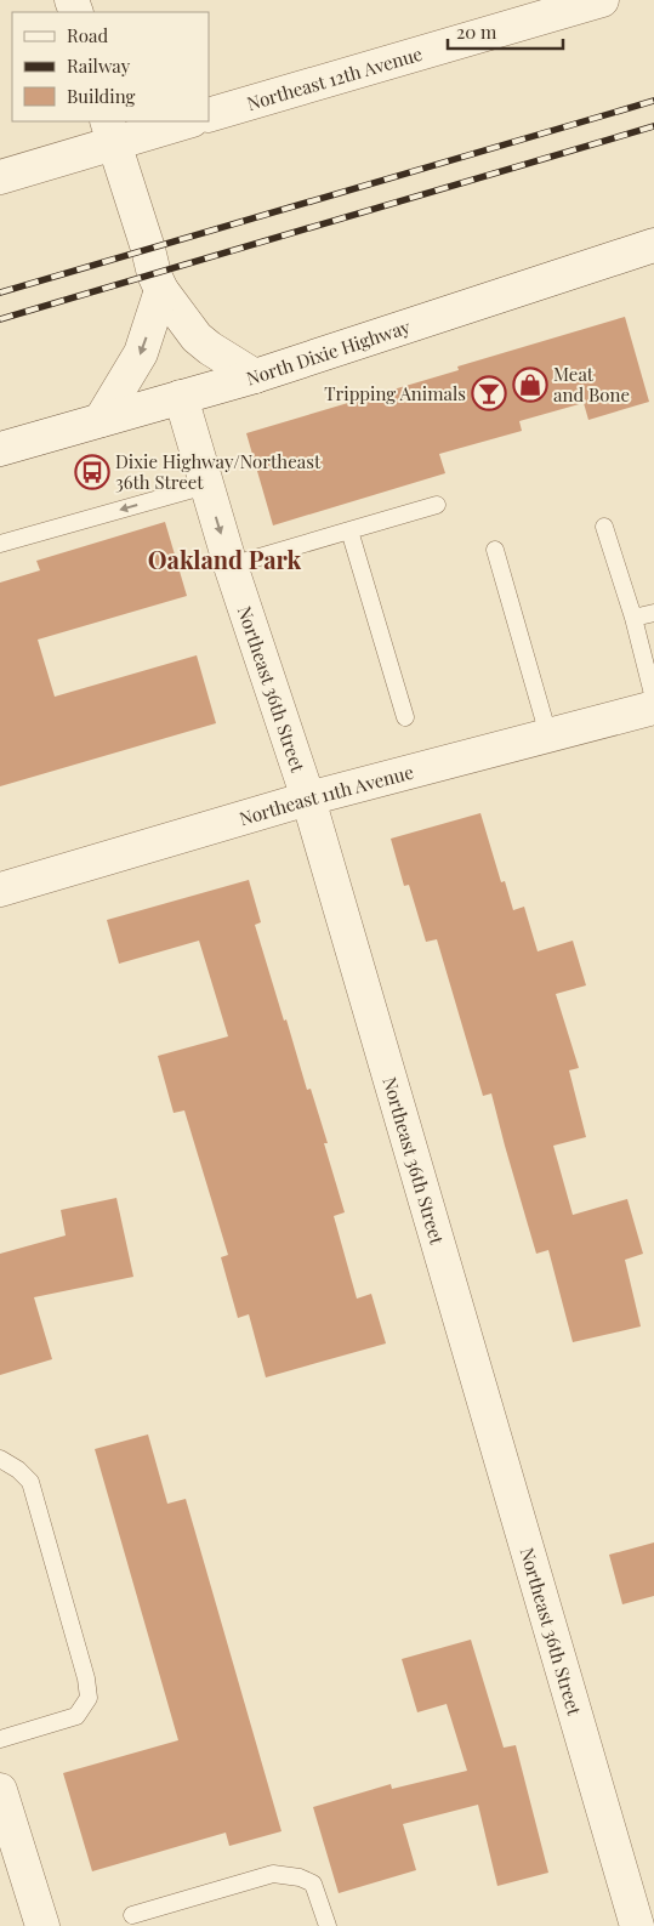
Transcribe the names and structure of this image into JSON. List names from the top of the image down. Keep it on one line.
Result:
{"streets":{"street":["Northeast 12th Avenue","North Dixie Highway","Northeast 36th Street","Northeast 11th Avenue"]},"crossings":[["North Dixie Highway","Northeast 36th Street"],["Northeast 36th Street","Northeast 11th Avenue"]],"districts":["Oakland Park"],"places":{"shop":["Meat and Bone"],"bar":["Tripping Animals"],"bus stop":["Dixie Highway/Northeast 36th Street"]},"legend":["Road","Railway","Building"],"scale_bar":"20 m"}
